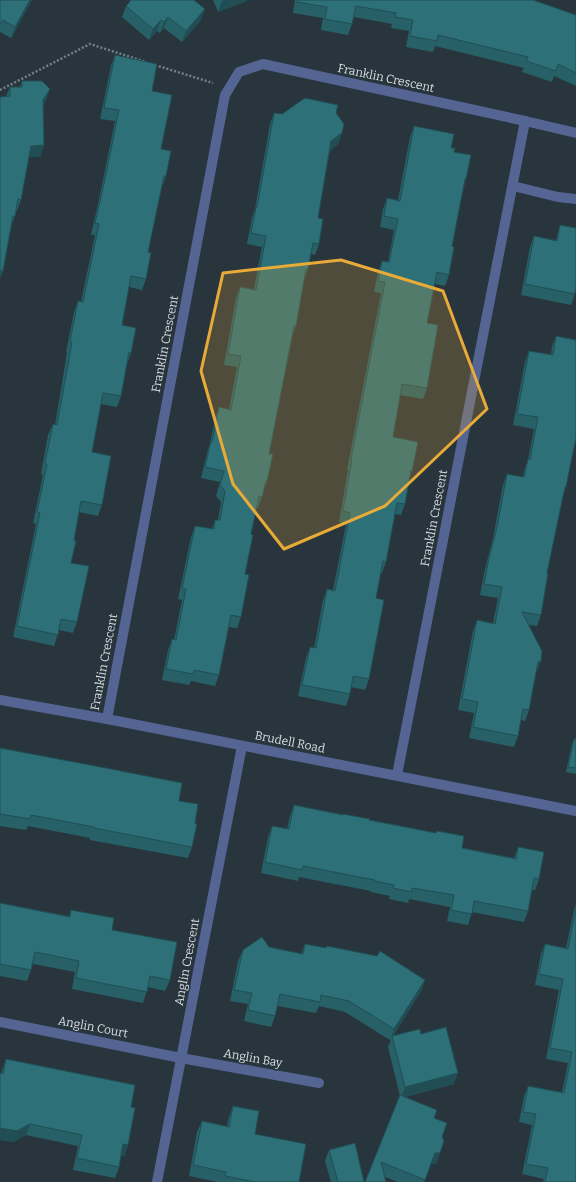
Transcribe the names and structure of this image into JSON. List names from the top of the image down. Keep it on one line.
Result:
{"streets":{"street":["Franklin Crescent","Brudell Road","Anglin Crescent","Anglin Court","Anglin Bay"]},"crossings":[["Franklin Crescent","Brudell Road"],["Brudell Road","Anglin Crescent"],["Anglin Crescent","Anglin Court"],["Anglin Crescent","Anglin Bay"],["Anglin Court","Anglin Bay"]]}
